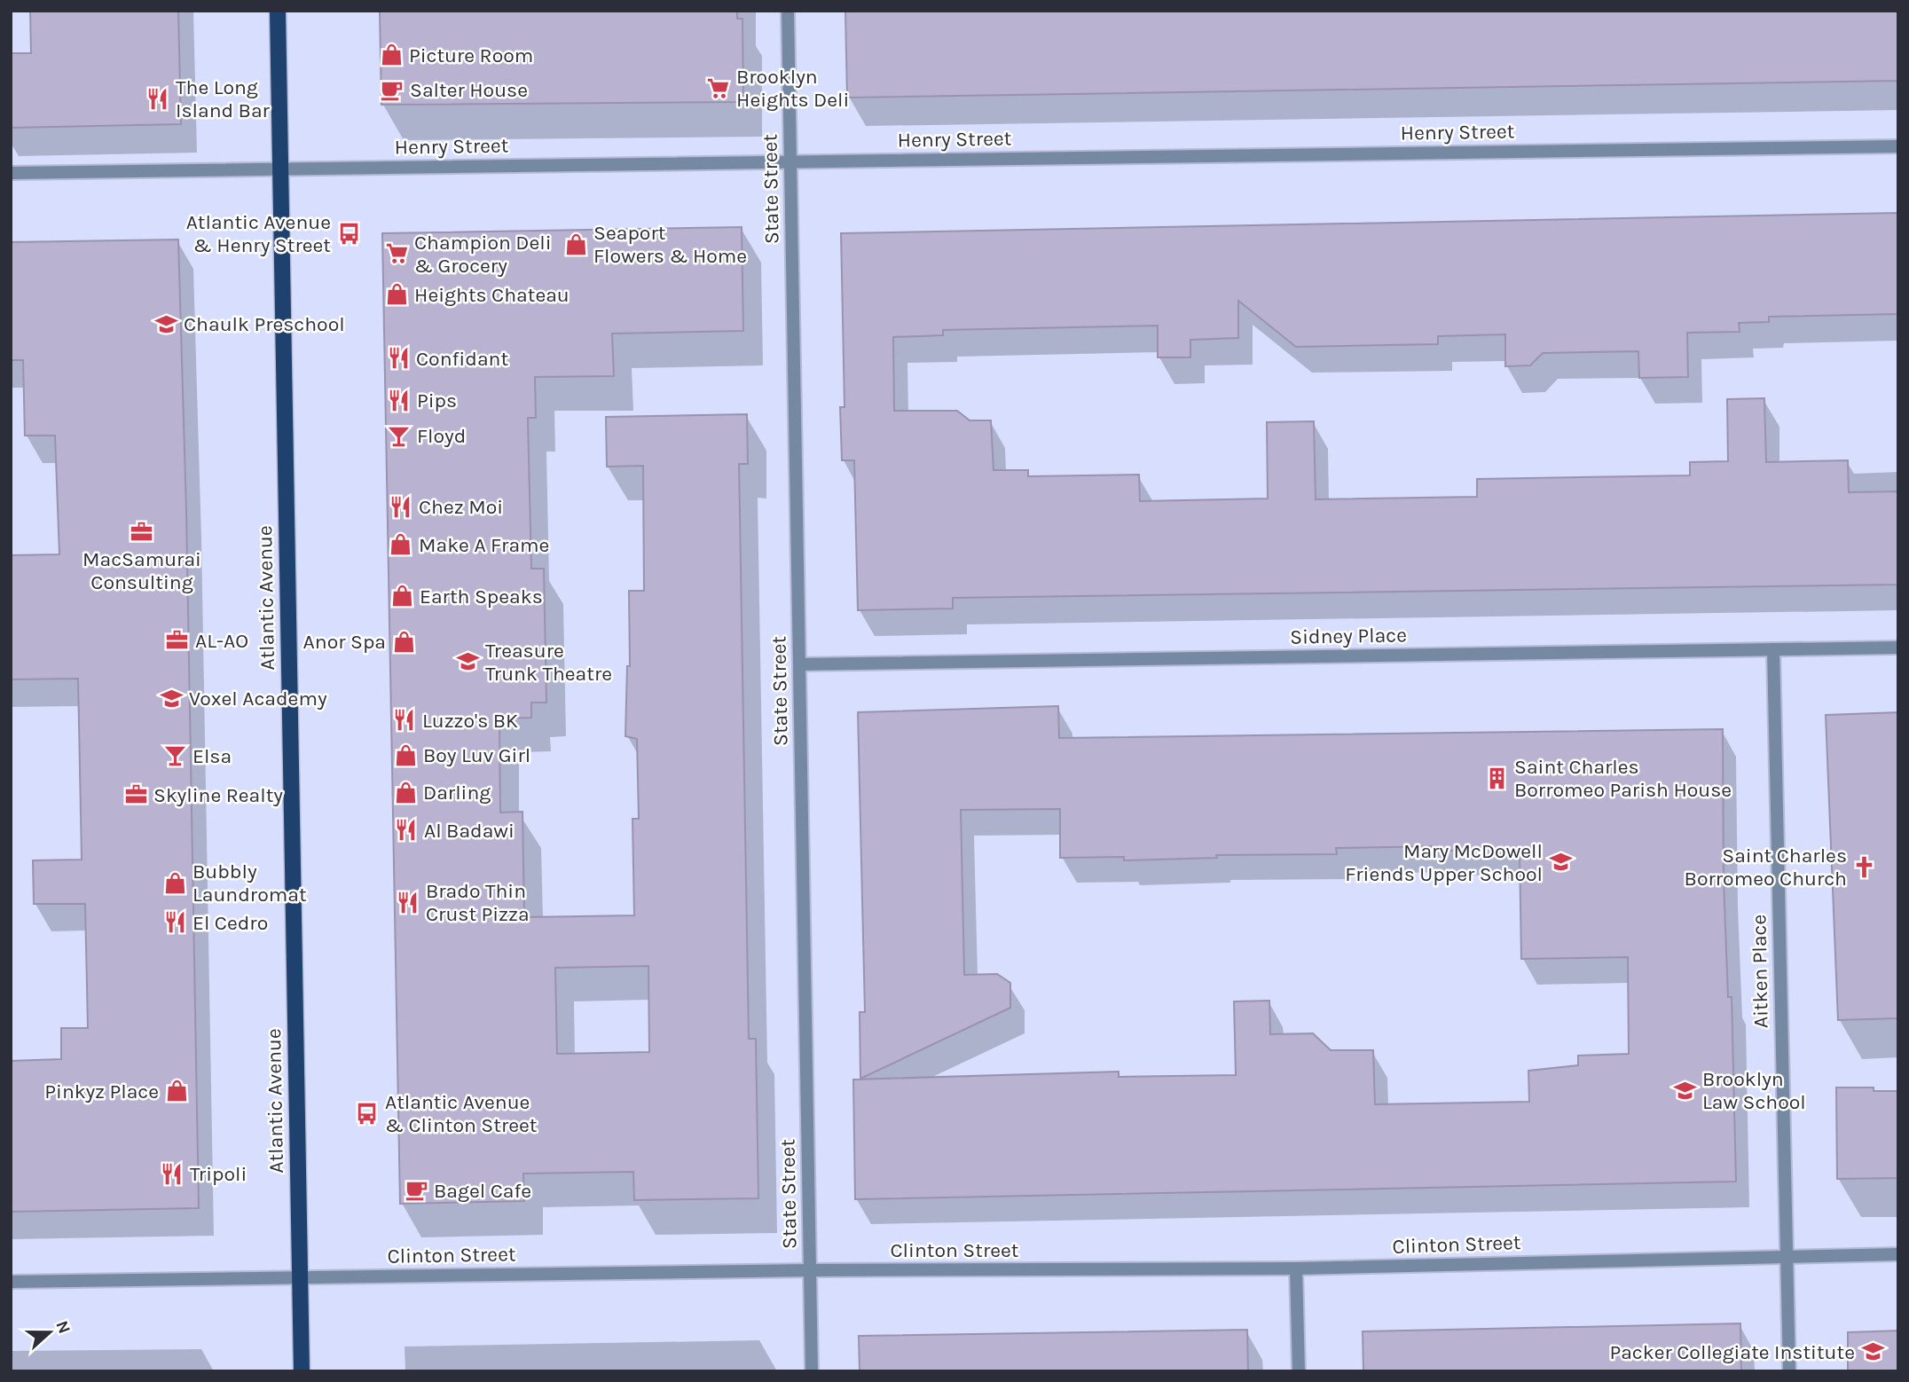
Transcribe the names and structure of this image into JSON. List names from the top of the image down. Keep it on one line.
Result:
{"streets":{"main road":["Atlantic Avenue"],"street":["Henry Street","State Street","Sidney Place","Aitken Place","Clinton Street"]},"crossings":[["Henry Street","State Street"],["Henry Street","Atlantic Avenue"],["State Street","Sidney Place"],["State Street","Clinton Street"],["Atlantic Avenue","Clinton Street"],["Sidney Place","Aitken Place"],["Aitken Place","Clinton Street"]],"places":{"shop":["Picture Room","Seaport Flowers & Home","Heights Chateau","Make A Frame","Earth Speaks","Anor Spa","Boy Luv Girl","Darling","Bubbly Laundromat","Pinkyz Place"],"supermarket":["Brooklyn Heights Deli","Champion Deli & Grocery"],"cafe":["Salter House","Bagel Cafe"],"restaurant":["The Long Island Bar","Confidant","Pips","Chez Moi","Luzzo's BK","Al Badawi","Brado Thin Crust Pizza","El Cedro","Tripoli"],"bus stop":["Atlantic Avenue & Henry Street","Atlantic Avenue & Clinton Street"],"school or university":["Chaulk Preschool","Treasure Trunk Theatre","Voxel Academy","Mary McDowell Friends Upper School","Brooklyn Law School","Packer Collegiate Institute"],"bar":["Floyd","Elsa"],"office":["MacSamurai Consulting","AL-AO","Skyline Realty"],"building":["Saint Charles Borromeo Parish House"],"church":["Saint Charles Borromeo Church"]},"north":"right"}
